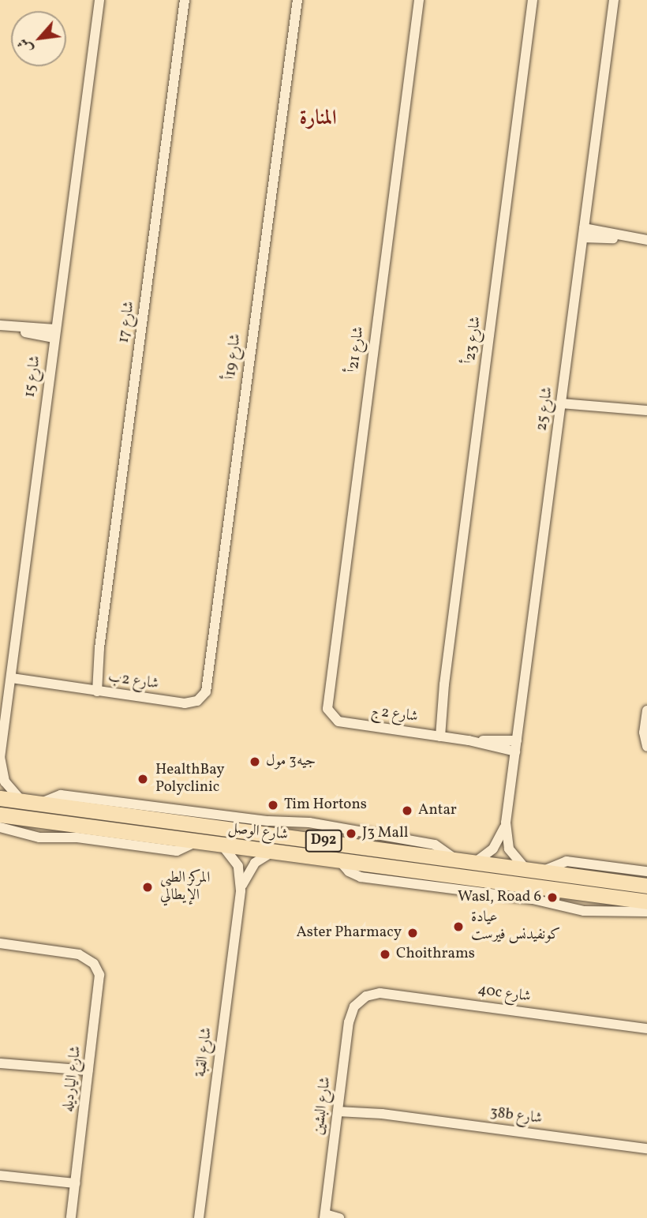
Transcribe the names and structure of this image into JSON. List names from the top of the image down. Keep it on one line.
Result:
{"streets":{"main road":["شارع الوصل","D92"],"street":["شارع 17","شارع 23أ","شارع 21أ","شارع 19أ","شارع 15","شارع 25","شارع 2ب","شارع 2ج","40c شارع","شارع القبة","شارع اليارديله","شارع البشين","38b شارع"]},"crossings":[["شارع 17","شارع 2ب"],["شارع 23أ","شارع 2ج"],["شارع 21أ","شارع 2ج"],["شارع 19أ","شارع 2ب"],["شارع 15","شارع 2ب"],["شارع 15","شارع الوصل"],["شارع 25","شارع 2ج"],["شارع 25","شارع الوصل"],["شارع الوصل","شارع القبة"],["40c شارع","شارع البشين"],["شارع البشين","38b شارع"]],"districts":["المنارة"],"places":["جيه3 مول","HealthBay Polyclinic","Tim Hortons","Antar","J3 Mall","المركز الطبي الإيطالي","Wasl, Road 6","عيادة كونفيدنس فيرست","Aster Pharmacy","Choithrams"],"north":"bottom left"}
